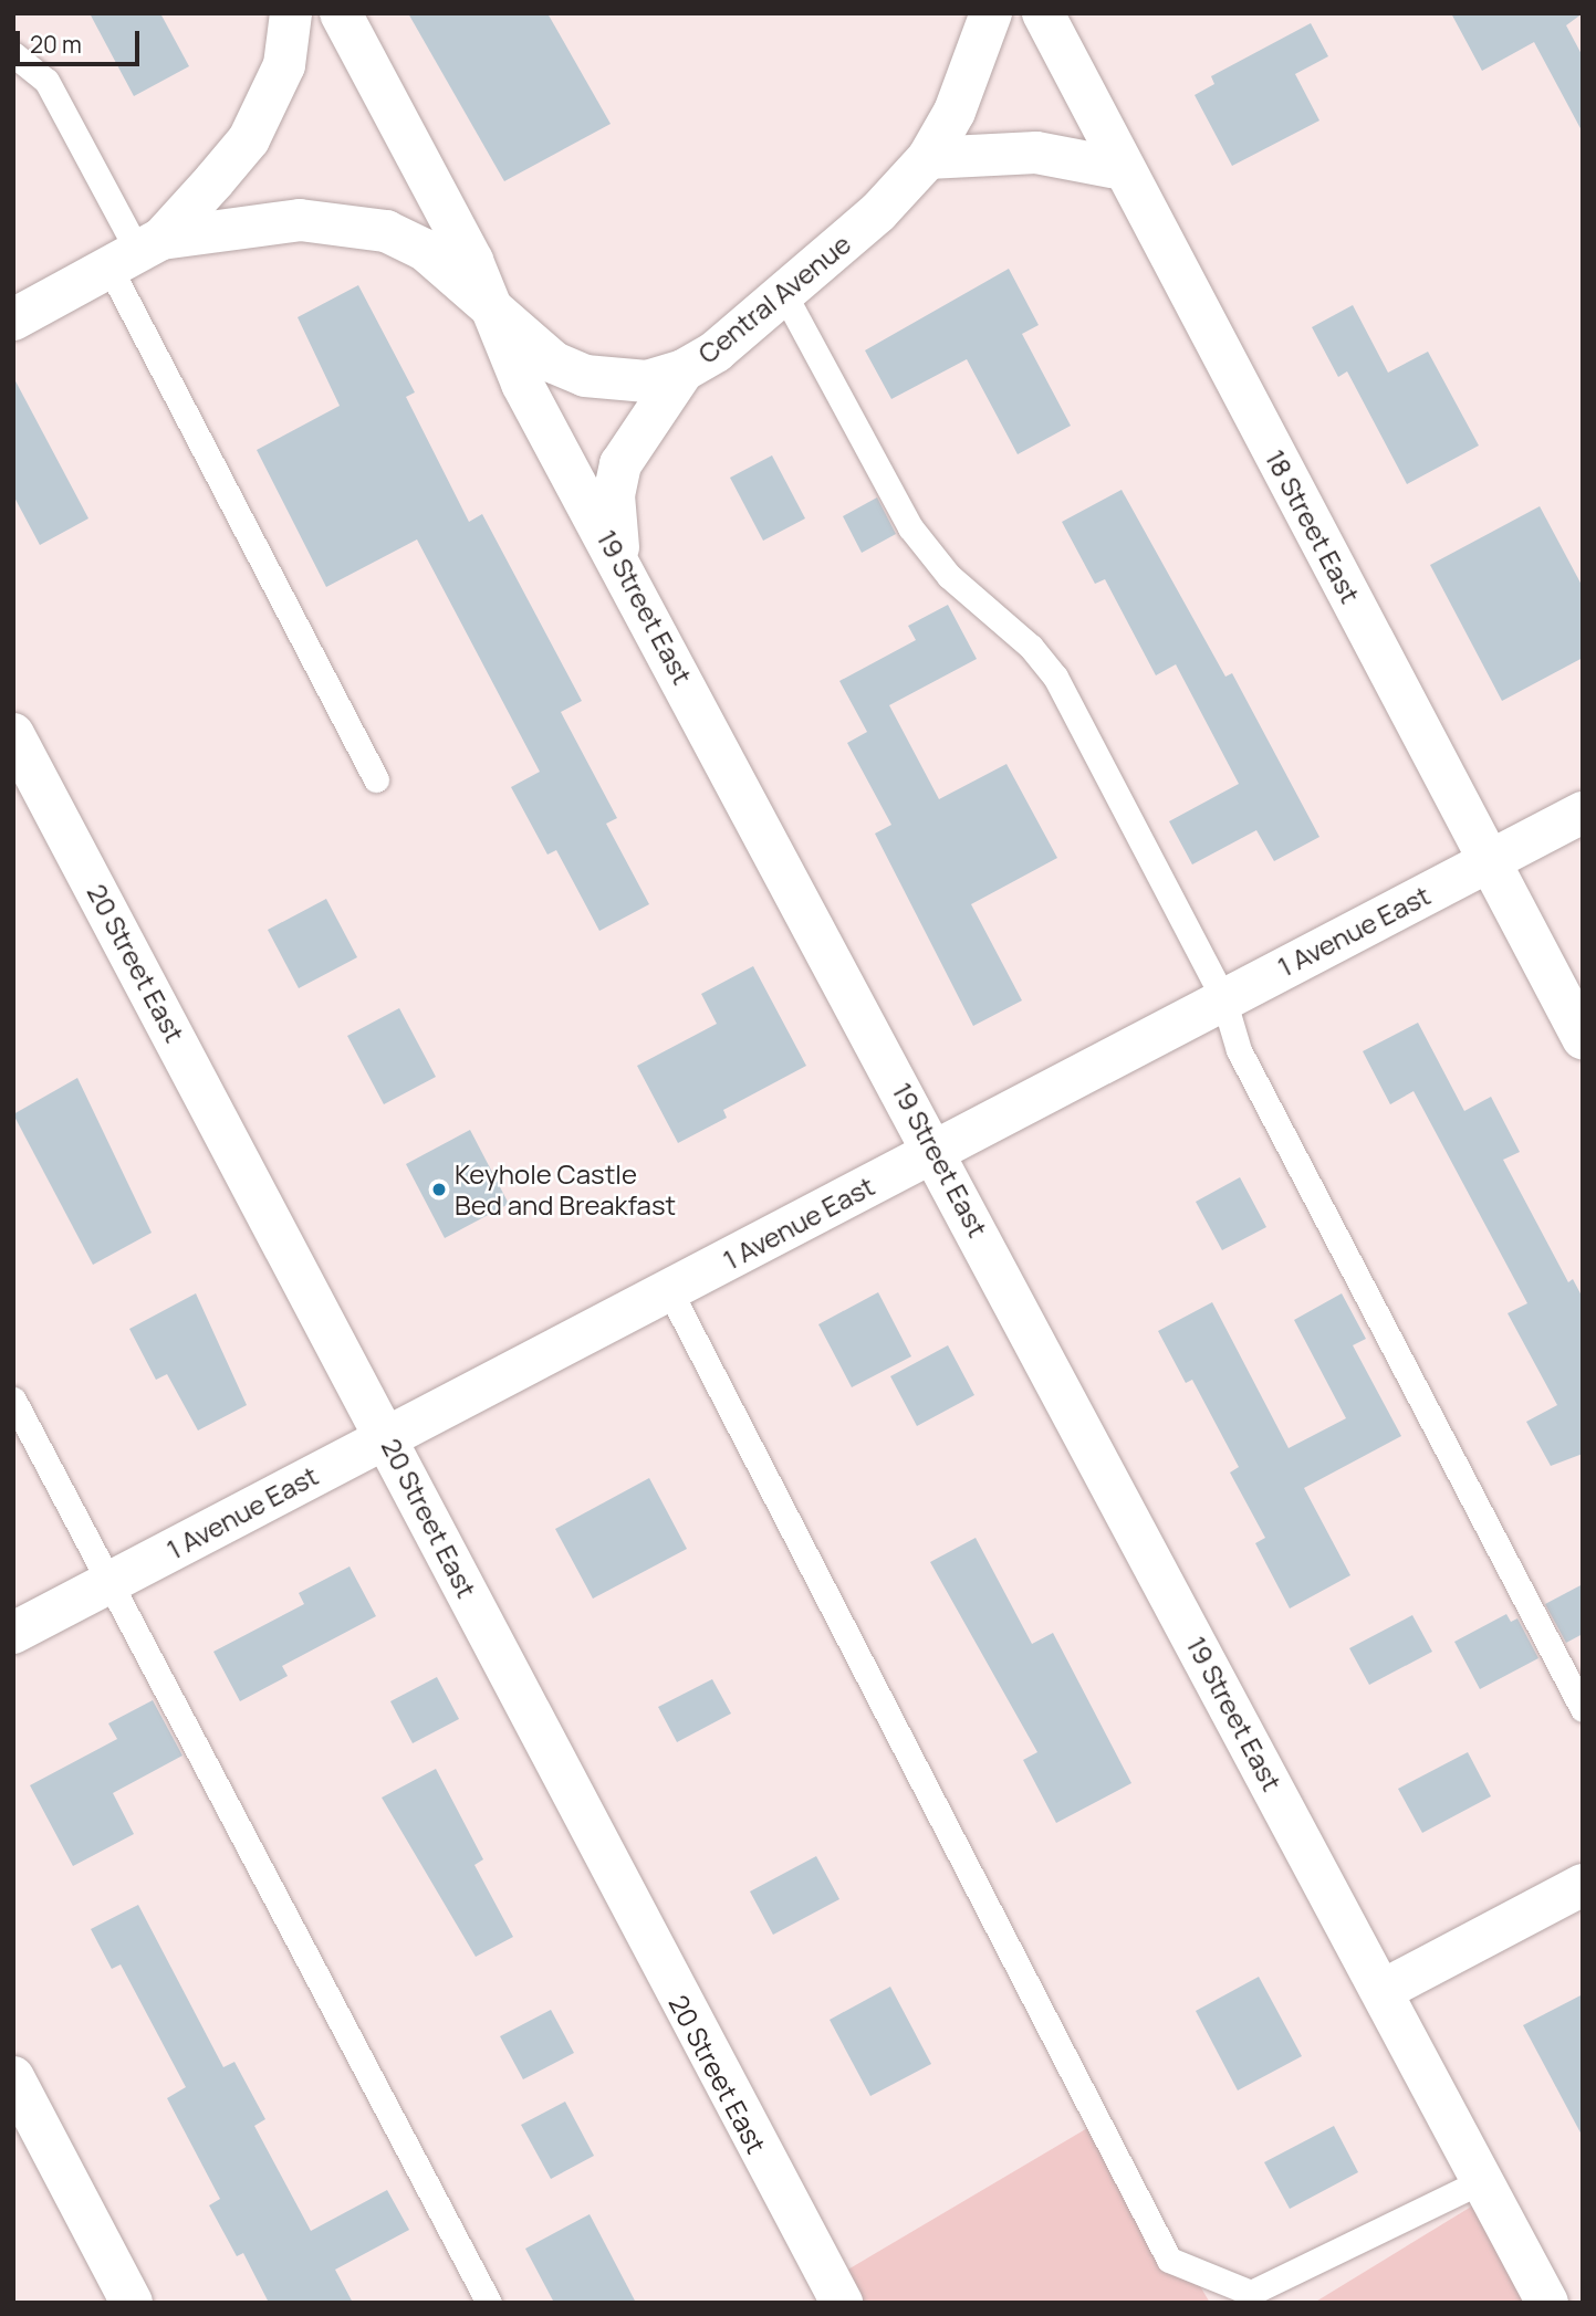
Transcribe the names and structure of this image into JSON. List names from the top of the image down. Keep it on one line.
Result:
{"streets":{"street":["Central Avenue","18 Street East","19 Street East","1 Avenue East","20 Street East"]},"crossings":[["Central Avenue","19 Street East"],["18 Street East","1 Avenue East"],["19 Street East","1 Avenue East"],["1 Avenue East","20 Street East"]],"places":["Keyhole Castle Bed and Breakfast"],"scale_bar":"20 m"}
